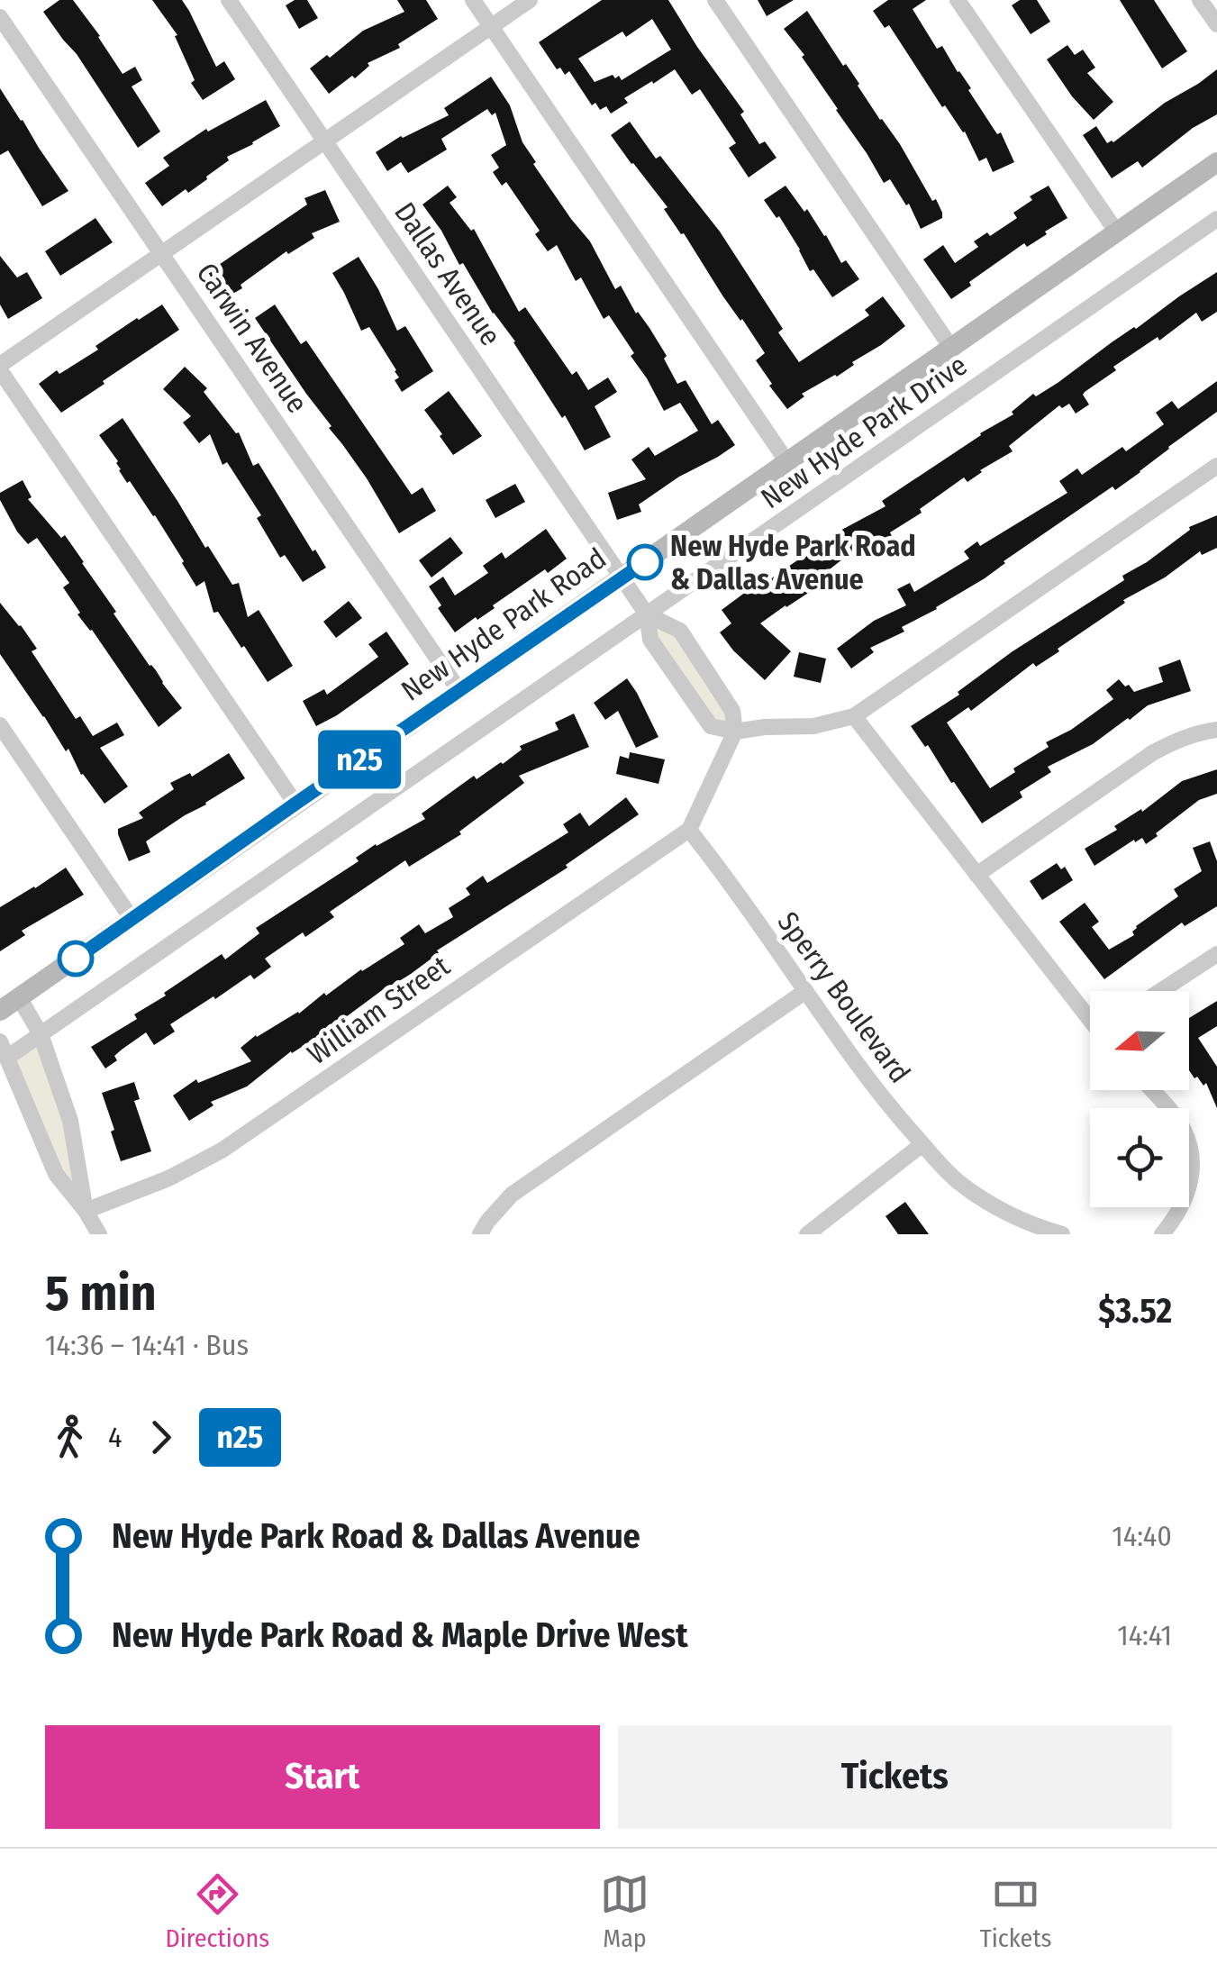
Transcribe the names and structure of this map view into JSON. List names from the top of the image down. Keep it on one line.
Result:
{"streets":{"main road":["New Hyde Park Road"],"street":["Dallas Avenue","Carwin Avenue","New Hyde Park Drive","Sperry Boulevard","William Street"]},"crossings":[["Dallas Avenue","New Hyde Park Road"],["Carwin Avenue","New Hyde Park Road"],["Sperry Boulevard","William Street"]],"places":["New Hyde Park Road & Dallas Avenue"],"lines":["bus line n25"],"north":"left","page":{"on_map":"n25","heading":["5 min","14:36 – 14:41 · Bus","$3.52"],"legs":["4","n25"],"list":[{"name":"New Hyde Park Road & Dallas Avenue","value":"14:40"},{"name":"New Hyde Park Road & Maple Drive West","value":"14:41"}],"buttons":["Start","Tickets"],"tabs":["Directions","Map","Tickets"]}}
